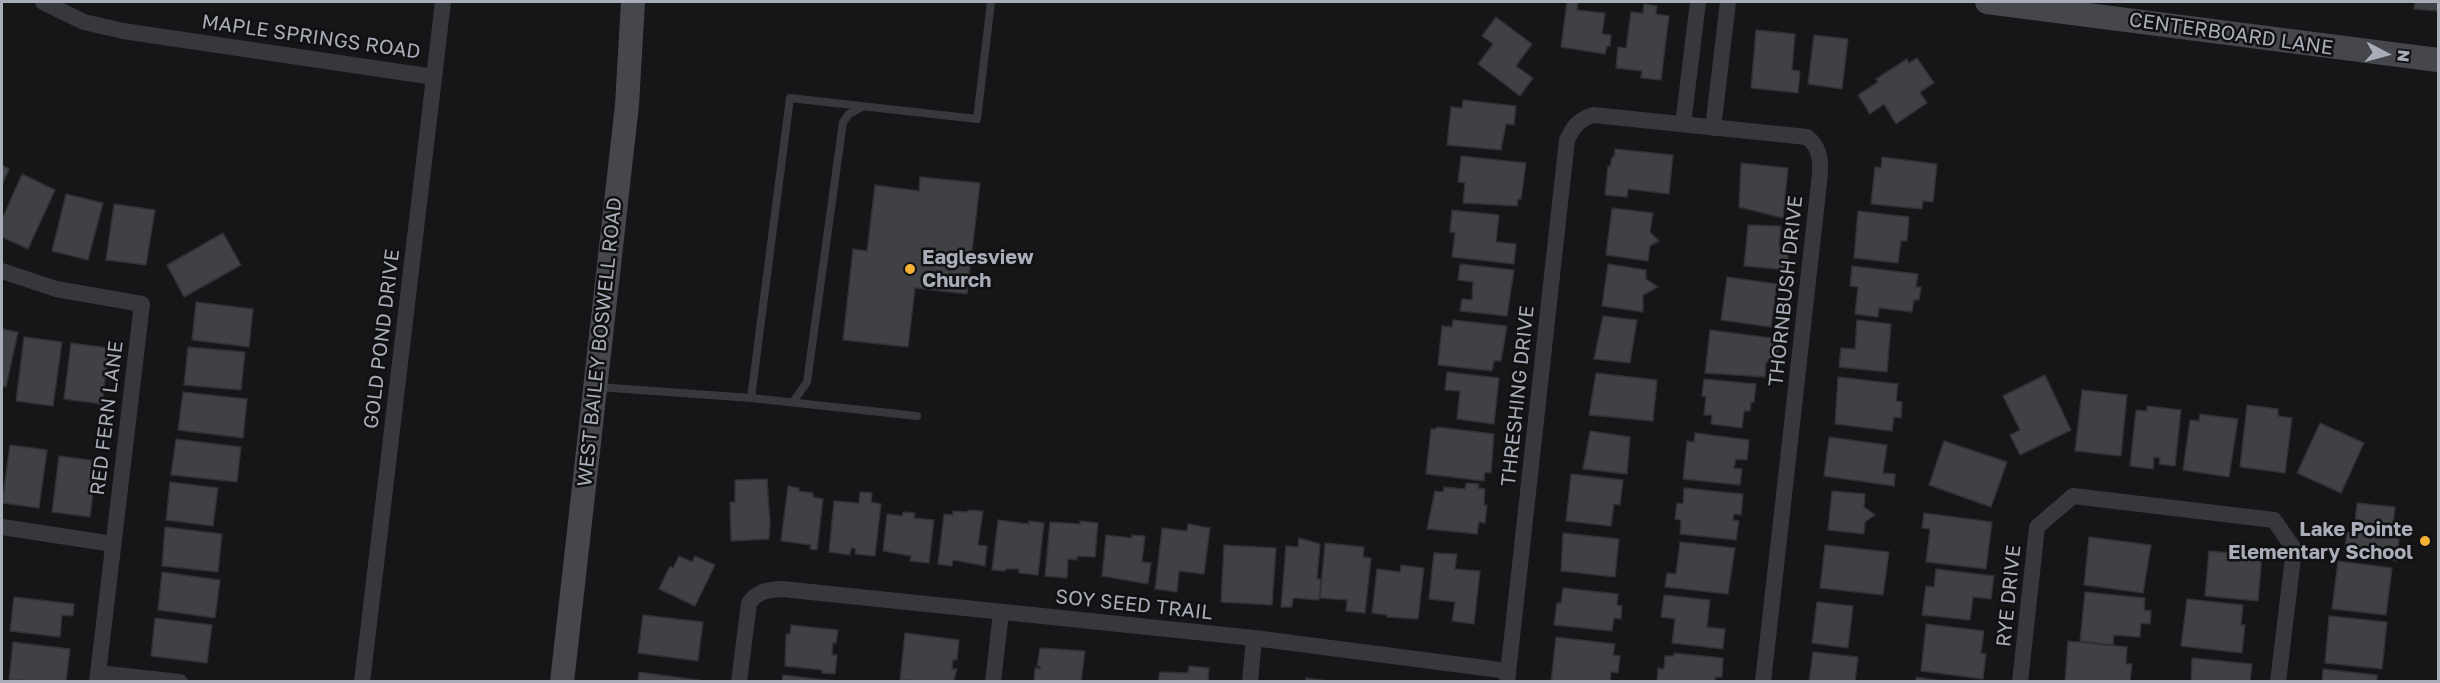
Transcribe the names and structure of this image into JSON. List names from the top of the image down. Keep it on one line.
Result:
{"streets":{"main road":["CENTERBOARD LANE","WEST BAILEY BOSWELL ROAD"],"street":["MAPLE SPRINGS ROAD","THORNBUSH DRIVE","GOLD POND DRIVE","THRESHING DRIVE","RED FERN LANE","RYE DRIVE","SOY SEED TRAIL"]},"crossings":[["MAPLE SPRINGS ROAD","GOLD POND DRIVE"],["THORNBUSH DRIVE","THRESHING DRIVE"],["THRESHING DRIVE","SOY SEED TRAIL"]],"places":["Eaglesview Church","Lake Pointe Elementary School"],"north":"right"}
